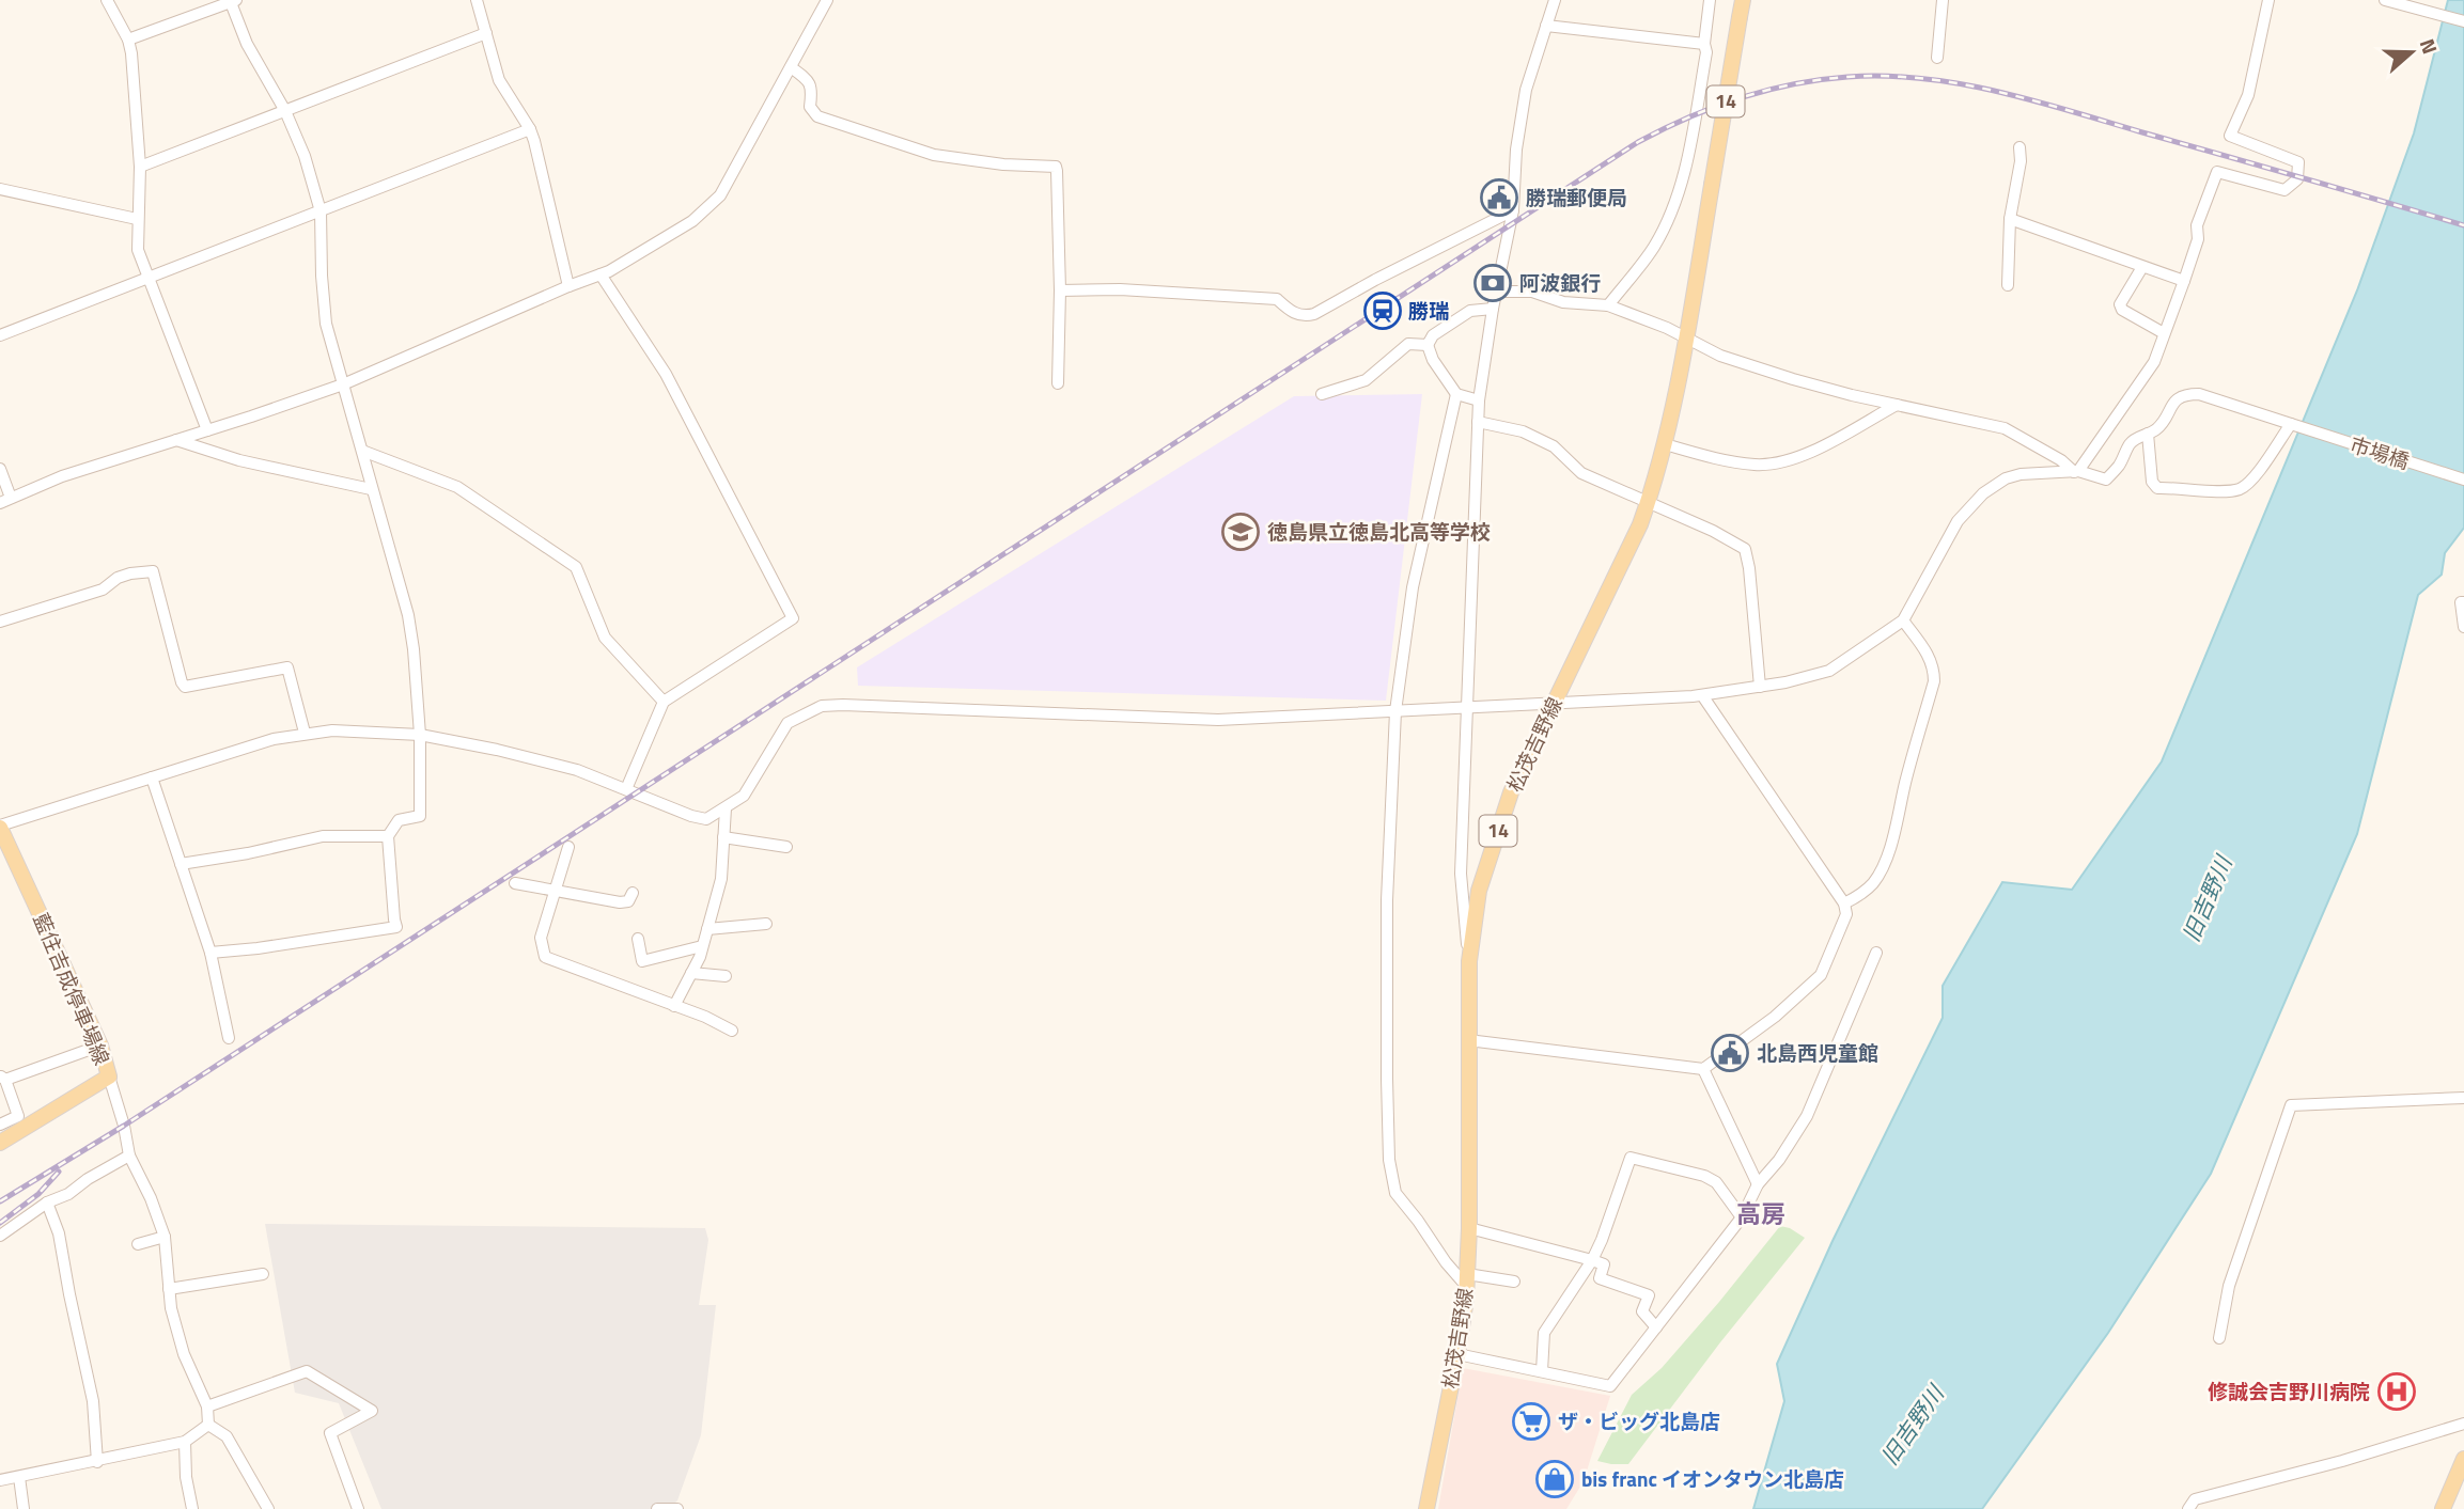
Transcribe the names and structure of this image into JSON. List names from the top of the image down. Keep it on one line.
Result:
{"streets":{"main road":["14","松茂吉野線","藍住吉成停車場線"],"street":["市場橋"]},"districts":["高房"],"water":["旧吉野川"],"places":{"public building":["勝瑞郵便局","北島西児童館"],"bank":["阿波銀行"],"station":["勝瑞"],"school or university":["徳島県立徳島北高等学校"],"hospital":["修誠会吉野川病院"],"supermarket":["ザ・ビッグ北島店"],"shop":["bis franc イオンタウン北島店"]},"north":"right"}
